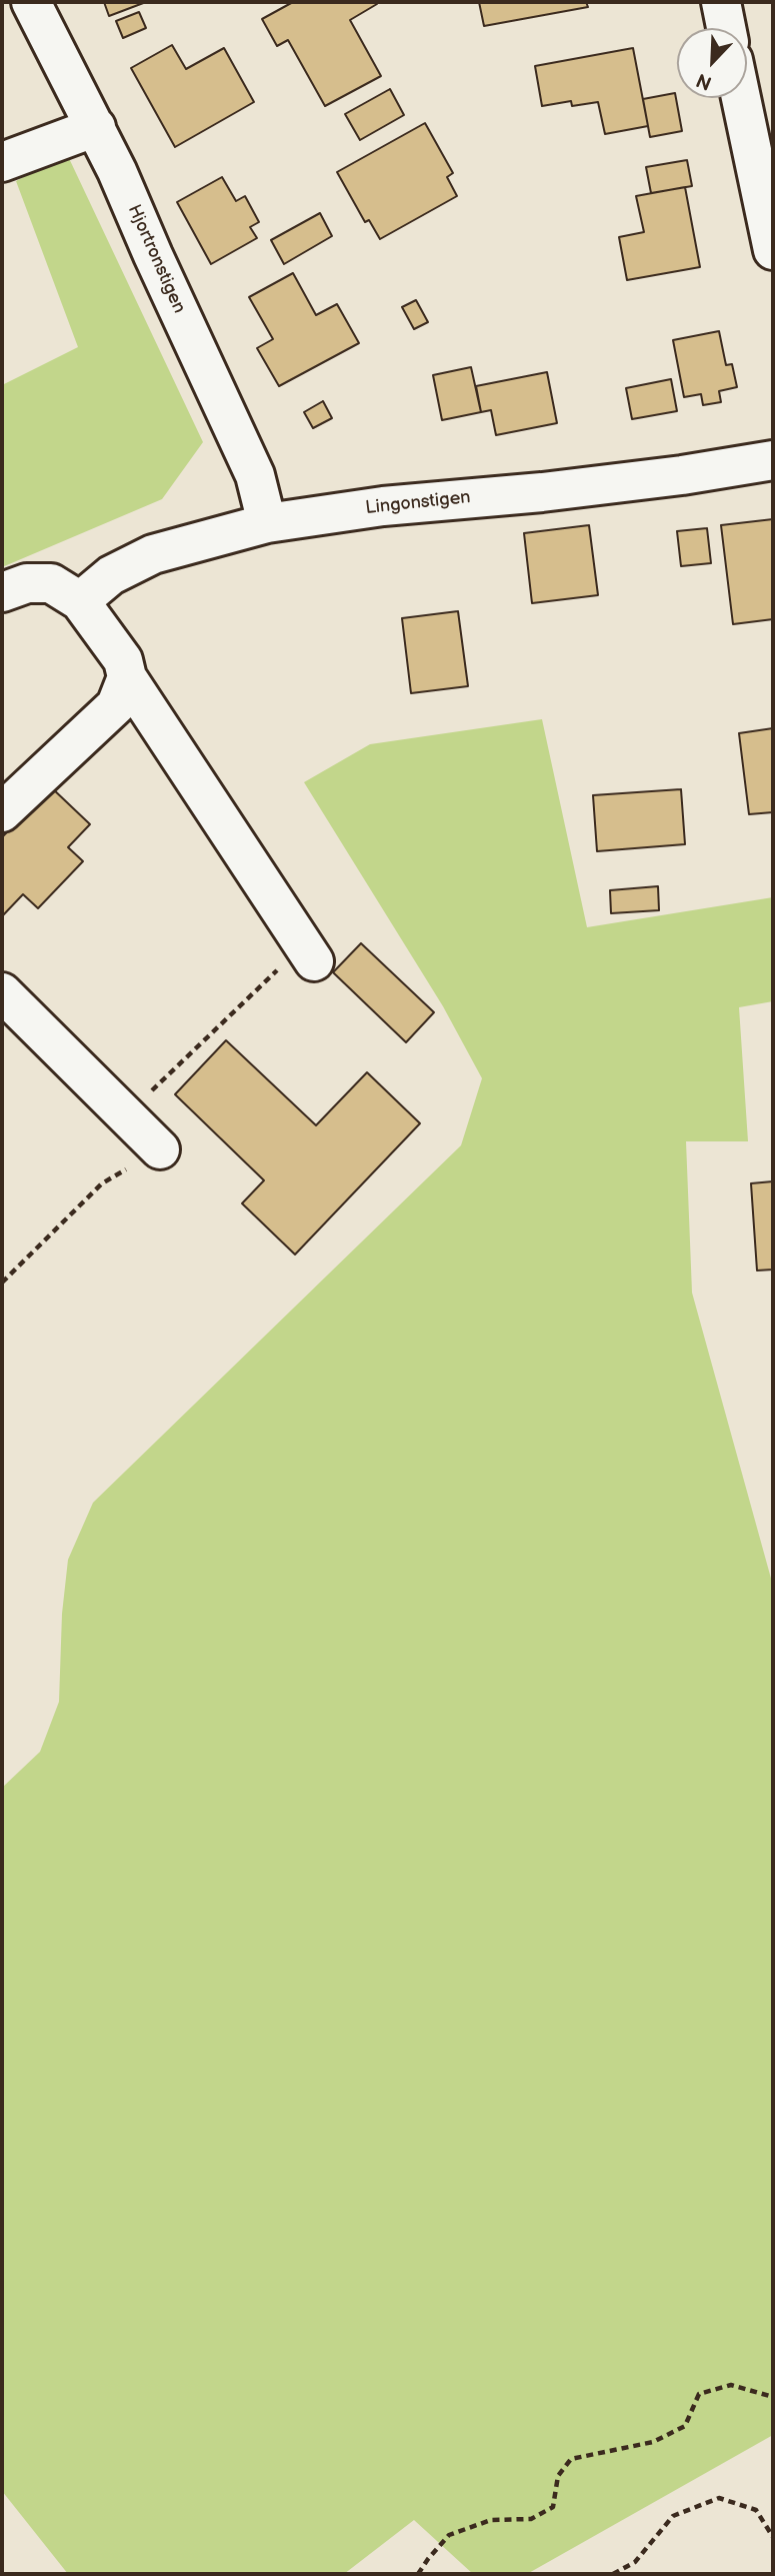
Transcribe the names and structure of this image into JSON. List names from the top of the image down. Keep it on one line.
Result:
{"streets":{"street":["Hjortronstigen","Lingonstigen"]},"crossings":[["Hjortronstigen","Lingonstigen"]],"north":"bottom left"}
